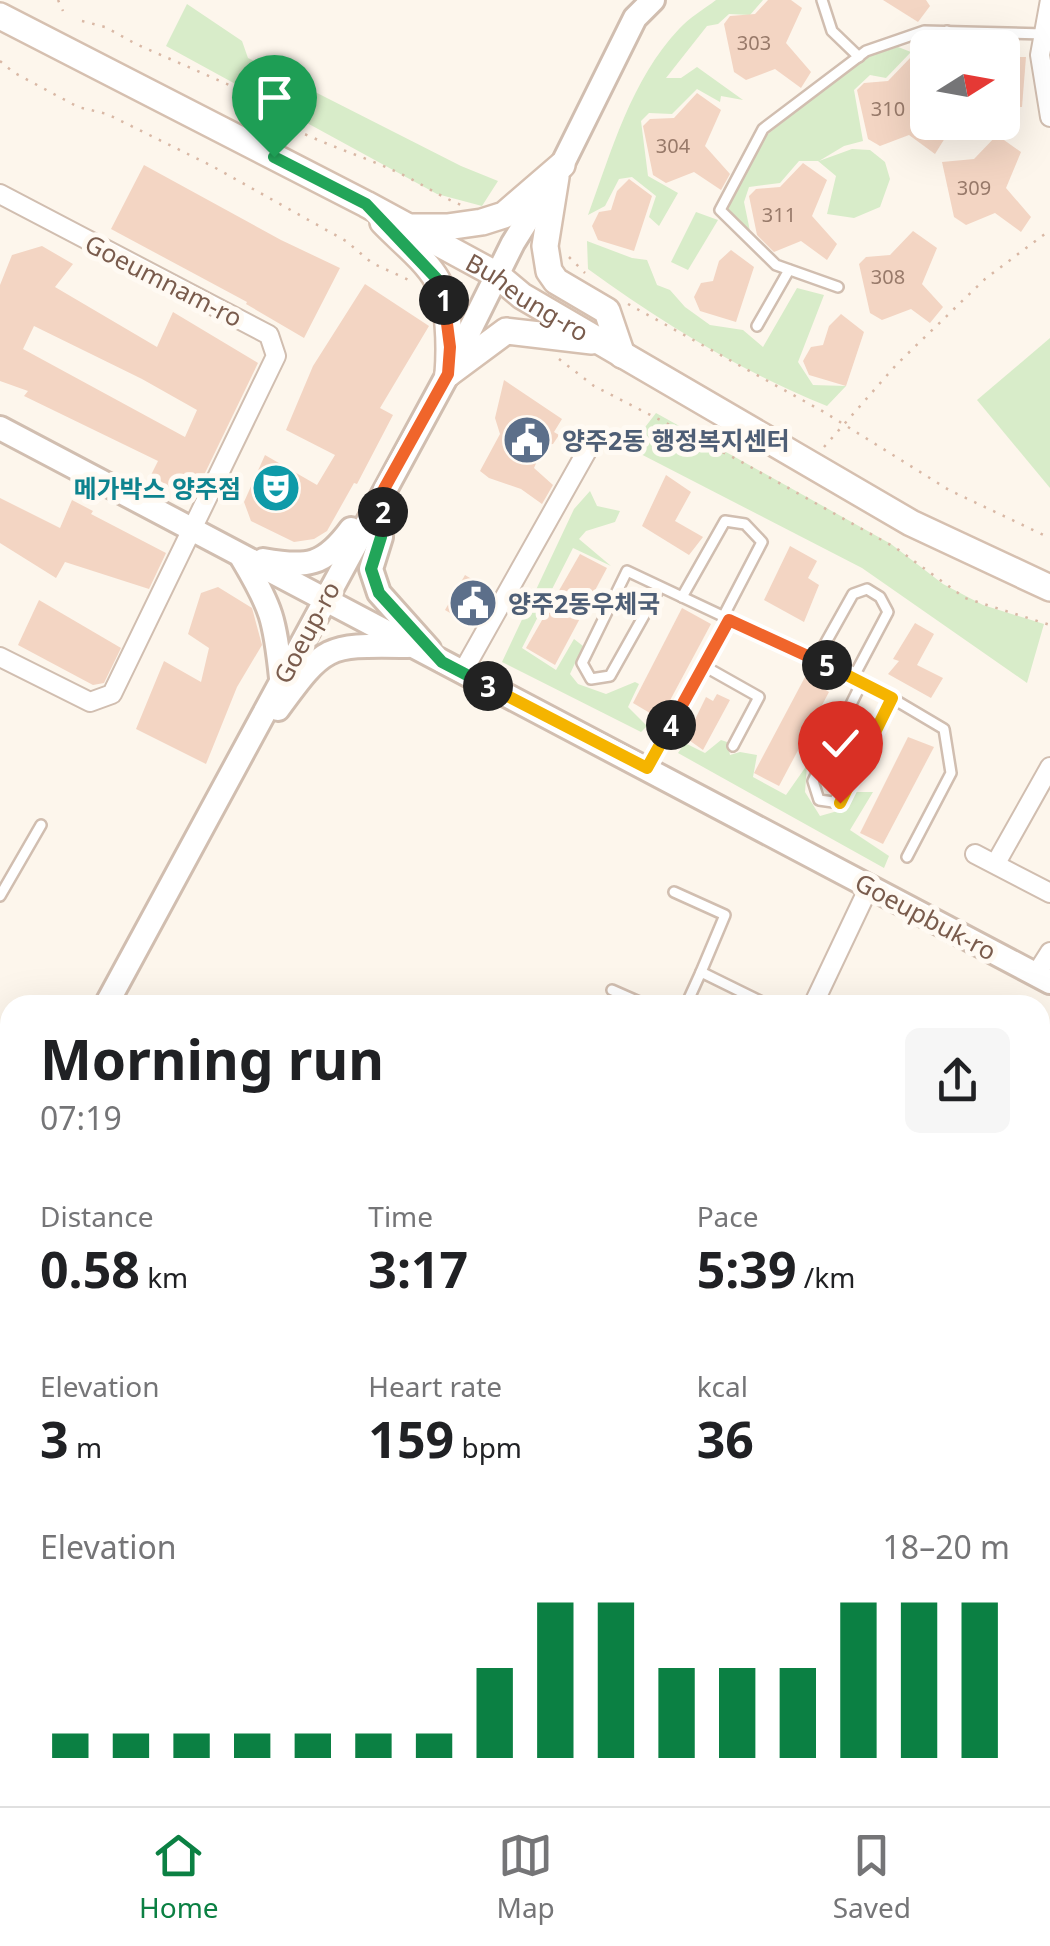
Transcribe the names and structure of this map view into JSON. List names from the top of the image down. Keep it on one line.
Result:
{"streets":{"main road":["Buheung-ro"],"street":["Goeumnam-ro","Goeup-ro","Goeupbuk-ro"]},"crossings":[["Buheung-ro","Goeup-ro"],["Goeup-ro","Goeupbuk-ro"]],"places":{"public building":["양주2동 행정복지센터","양주2동우체국"],"theatre":["메가박스 양주점"]},"house_numbers":["303","310","304","309","311","308"],"north":"right","page":{"pins":["1","2","5","3","4"],"heading":["Morning run","07:19"],"stats":[["Distance","0.58 km"],["Time","3:17"],["Pace","5:39 /km"],["Elevation","3 m"],["Heart rate","159 bpm"],["kcal","36"]],"chart":["Elevation","18–20 m"],"tabs":["Home","Map","Saved"]}}
